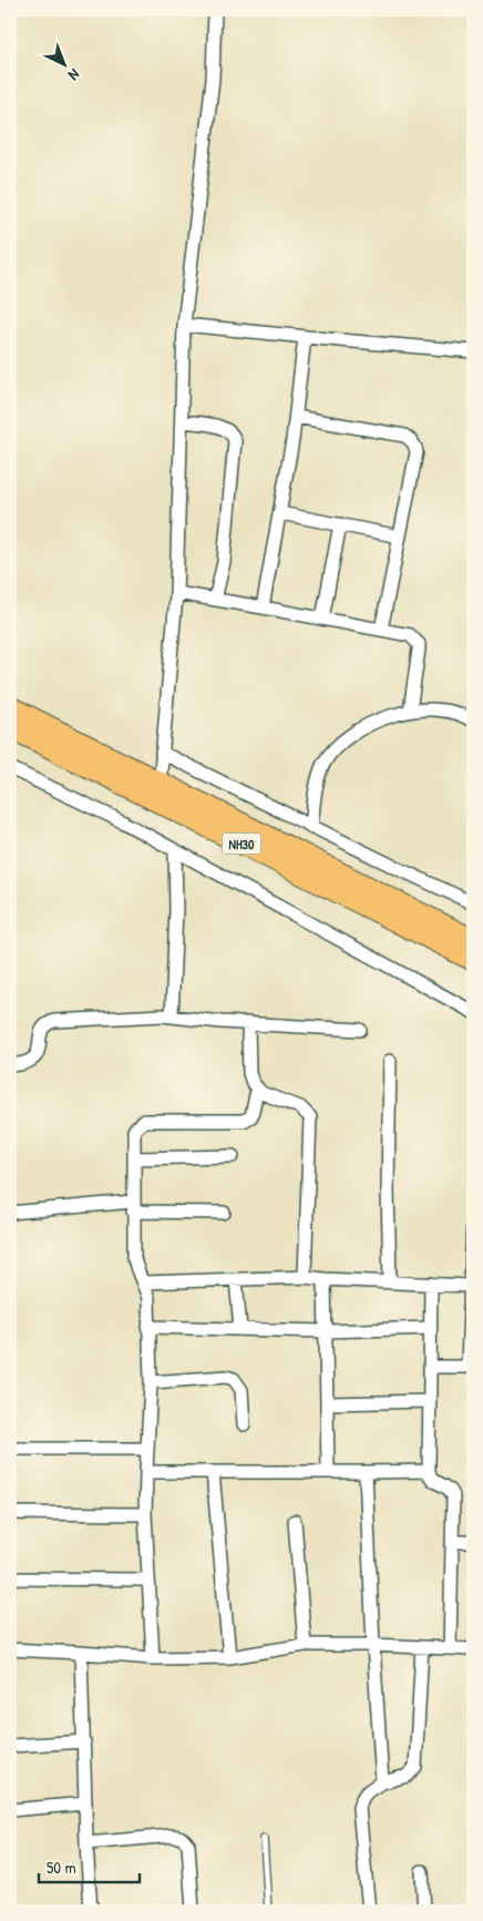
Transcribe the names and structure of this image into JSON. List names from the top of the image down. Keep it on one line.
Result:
{"streets":{"highway":["NH30"]},"scale_bar":"50 m","north":"bottom right"}
